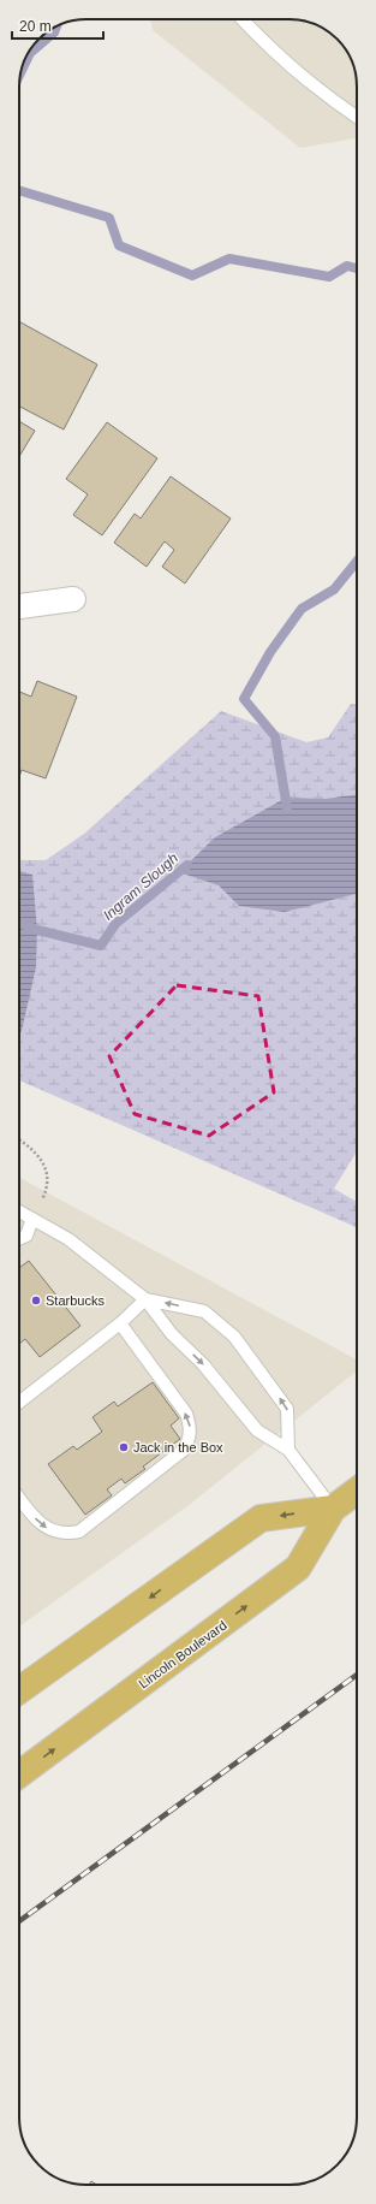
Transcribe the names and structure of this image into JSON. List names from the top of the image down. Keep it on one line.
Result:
{"streets":{"main road":["Lincoln Boulevard"]},"water":["Ingram Slough"],"places":["Starbucks","Jack in the Box"],"scale_bar":"20 m"}
